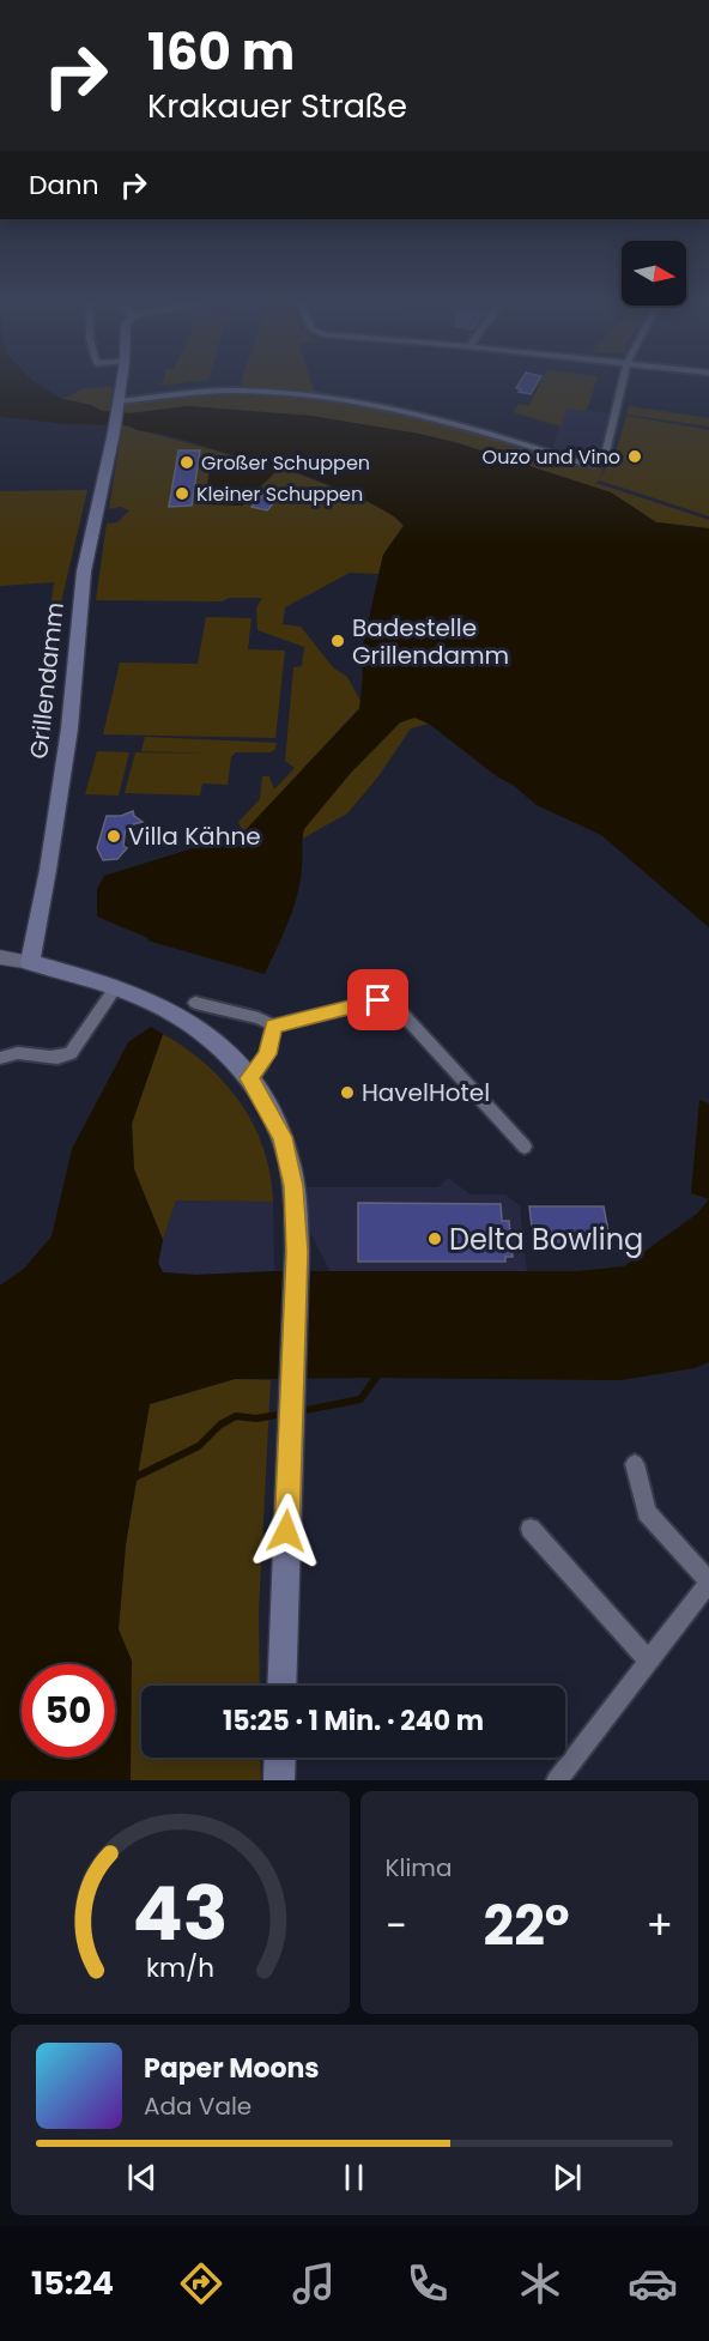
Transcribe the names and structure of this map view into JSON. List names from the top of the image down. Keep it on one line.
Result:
{"streets":{"main road":["Grillendamm"]},"places":["Ouzo und Vino","Großer Schuppen","Kleiner Schuppen","Badestelle Grillendamm","Villa Kähne","HavelHotel","Delta Bowling"],"north":"right","page":{"turn":["160 m","Krakauer Straße"],"then":"Dann","limit":"50","trip":"15:25 · 1 Min. · 240 m","tile":"Klima","heat":["−","22°","+"],"song":["Paper Moons","Ada Vale"],"tabs":"15:24","gauge":["43","km/h"]}}
